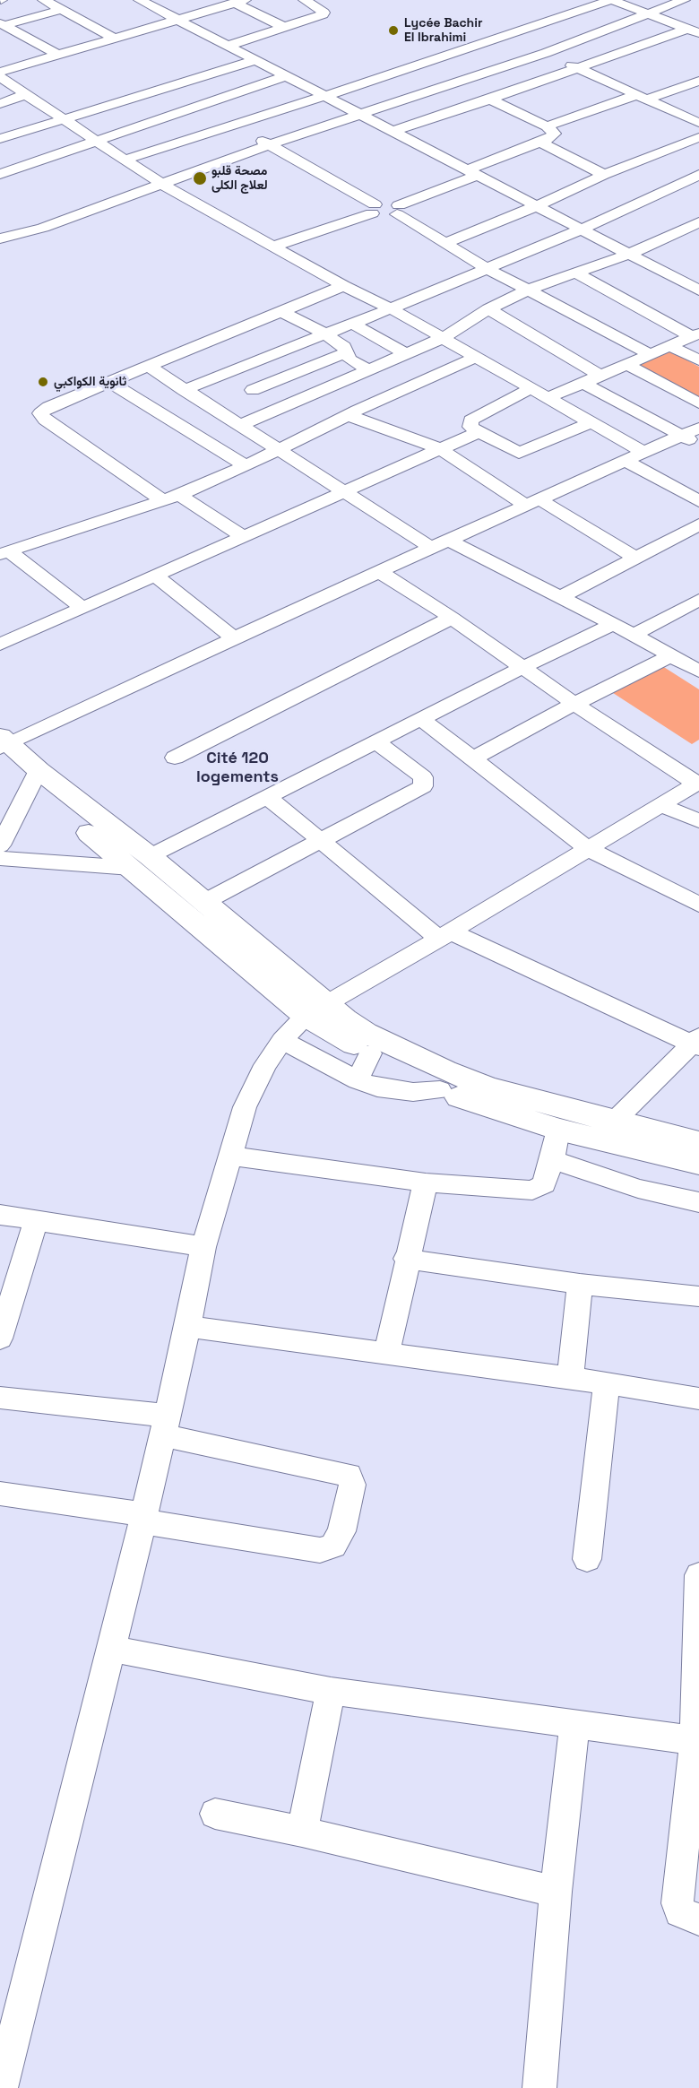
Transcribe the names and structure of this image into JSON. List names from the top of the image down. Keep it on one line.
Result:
{"districts":["Cité 120 logements"],"places":["Lycée Bachir El Ibrahimi","مصحة قلبو لعلاج الكلى","ثانوية الكواكبي"]}
